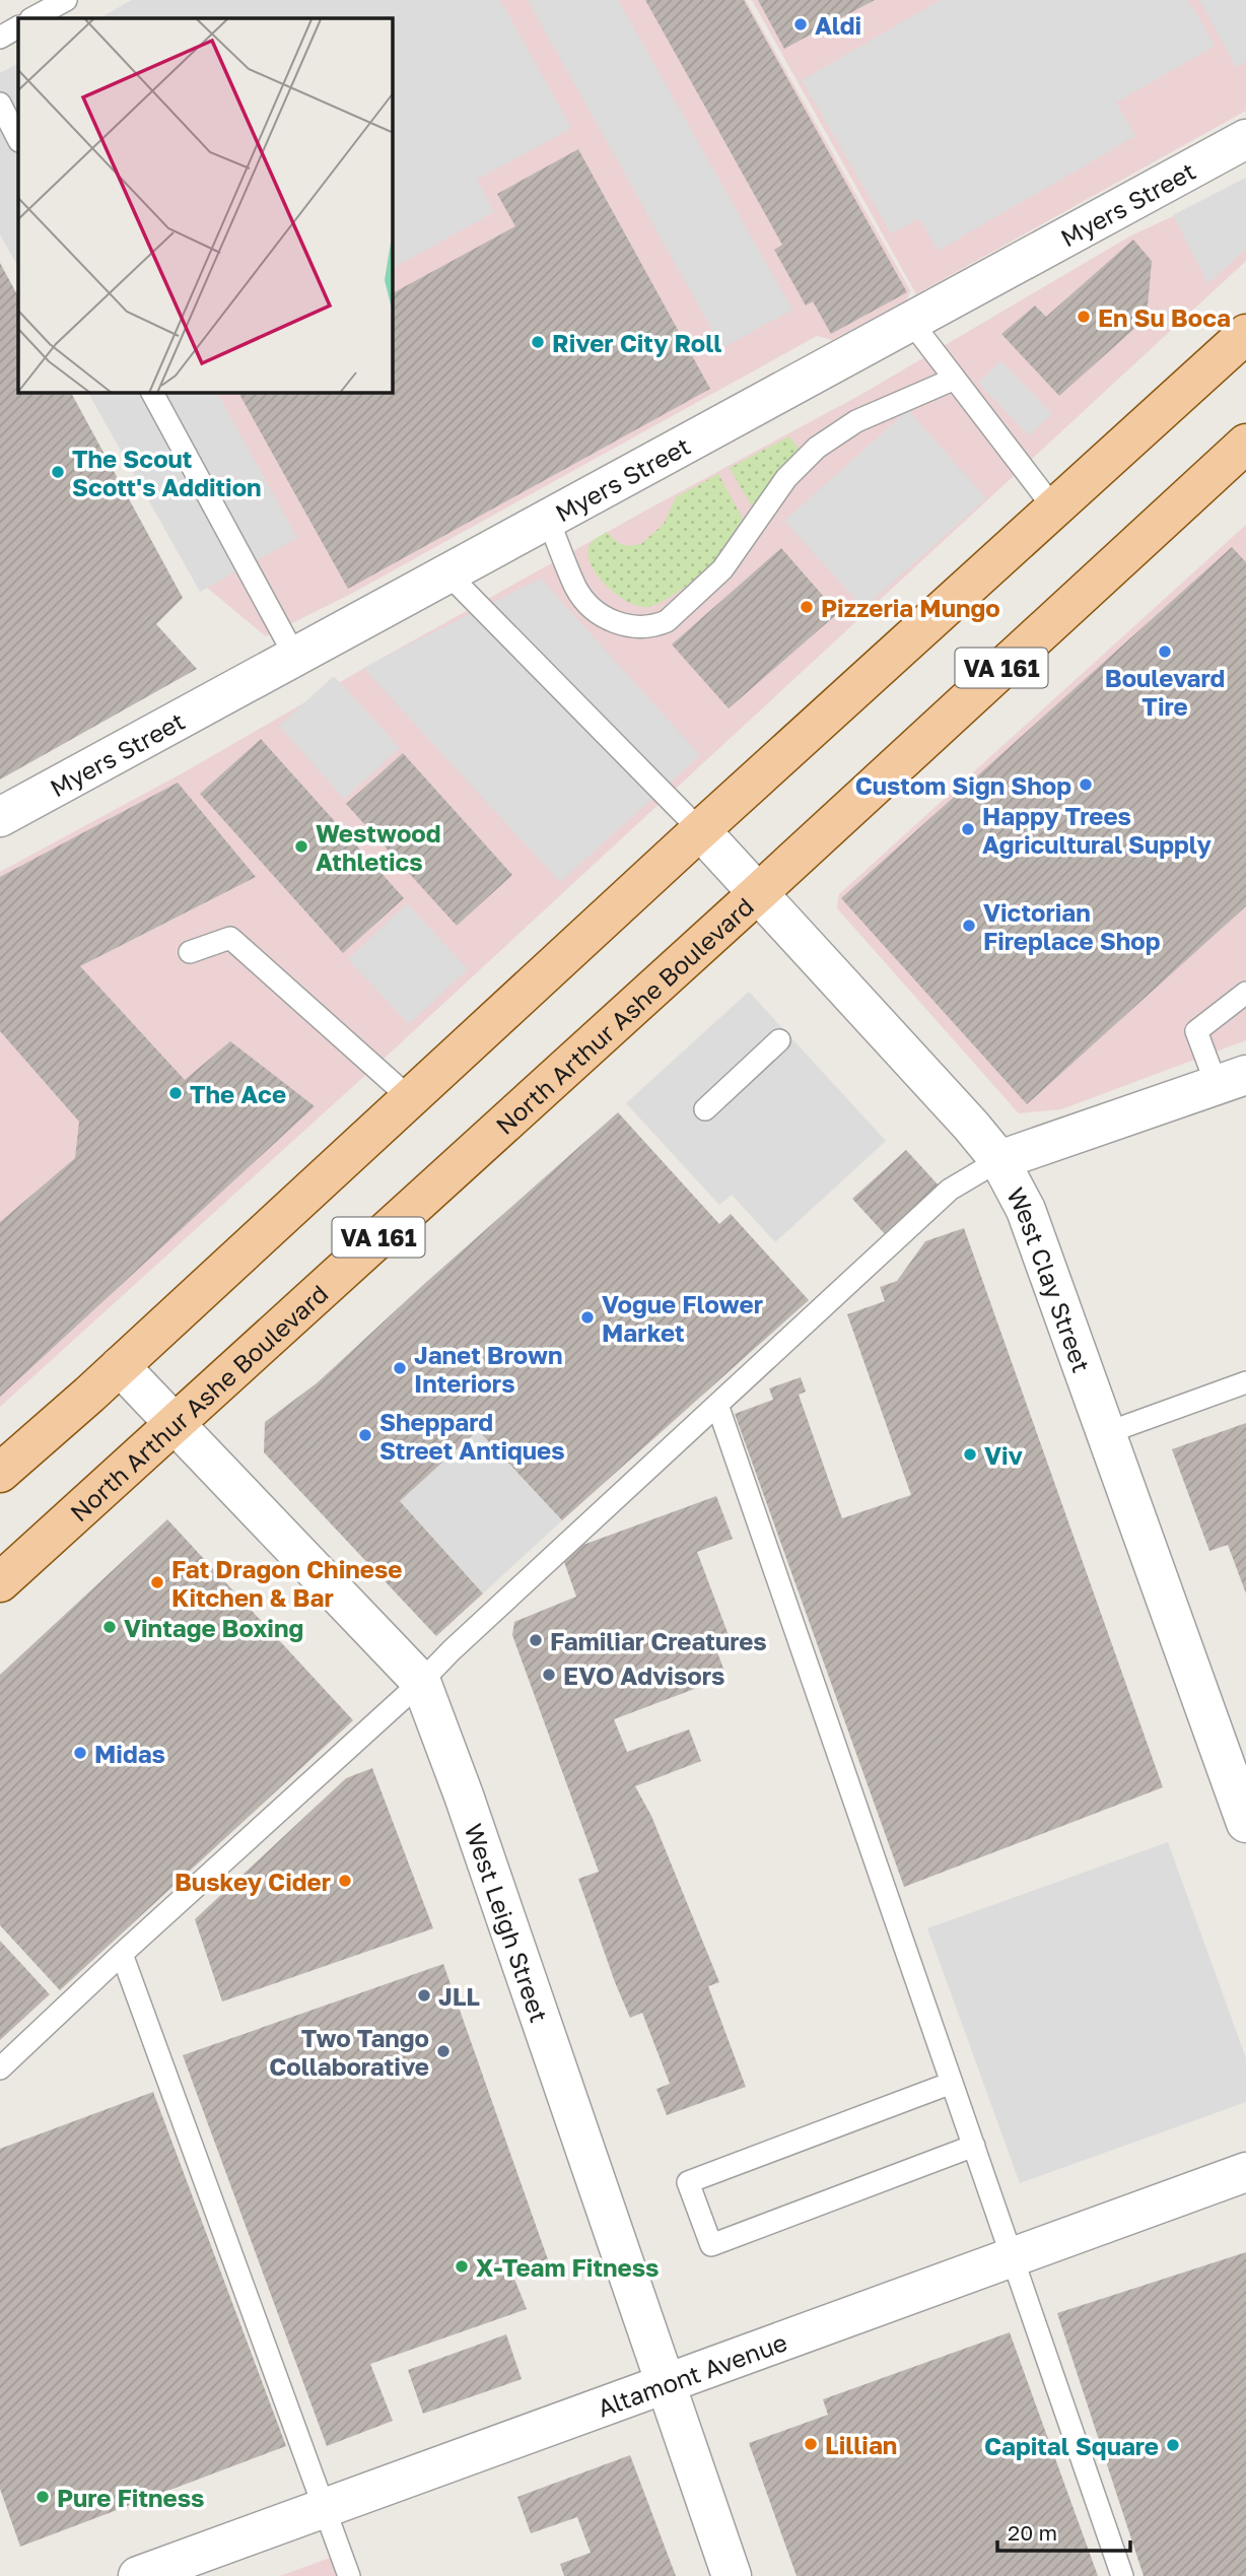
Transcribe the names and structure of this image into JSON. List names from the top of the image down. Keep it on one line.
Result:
{"streets":{"main road":["VA 161","North Arthur Ashe Boulevard"],"street":["Myers Street","West Clay Street","West Leigh Street","Altamont Avenue"]},"crossings":[["VA 161","West Clay Street"],["VA 161","West Leigh Street"],["North Arthur Ashe Boulevard","West Clay Street"],["North Arthur Ashe Boulevard","West Leigh Street"],["West Leigh Street","Altamont Avenue"]],"places":["Aldi","En Su Boca","River City Roll","The Scout Scott's Addition","Pizzeria Mungo","Boulevard Tire","Custom Sign Shop","Happy Trees Agricultural Supply","Westwood Athletics","Victorian Fireplace Shop","The Ace","Vogue Flower Market","Janet Brown Interiors","Sheppard Street Antiques","Viv","Fat Dragon Chinese Kitchen & Bar","Vintage Boxing","Familiar Creatures","EVO Advisors","Midas","Buskey Cider","JLL","Two Tango Collaborative","X-Team Fitness","Lillian","Capital Square","Pure Fitness"],"scale_bar":"20 m"}
